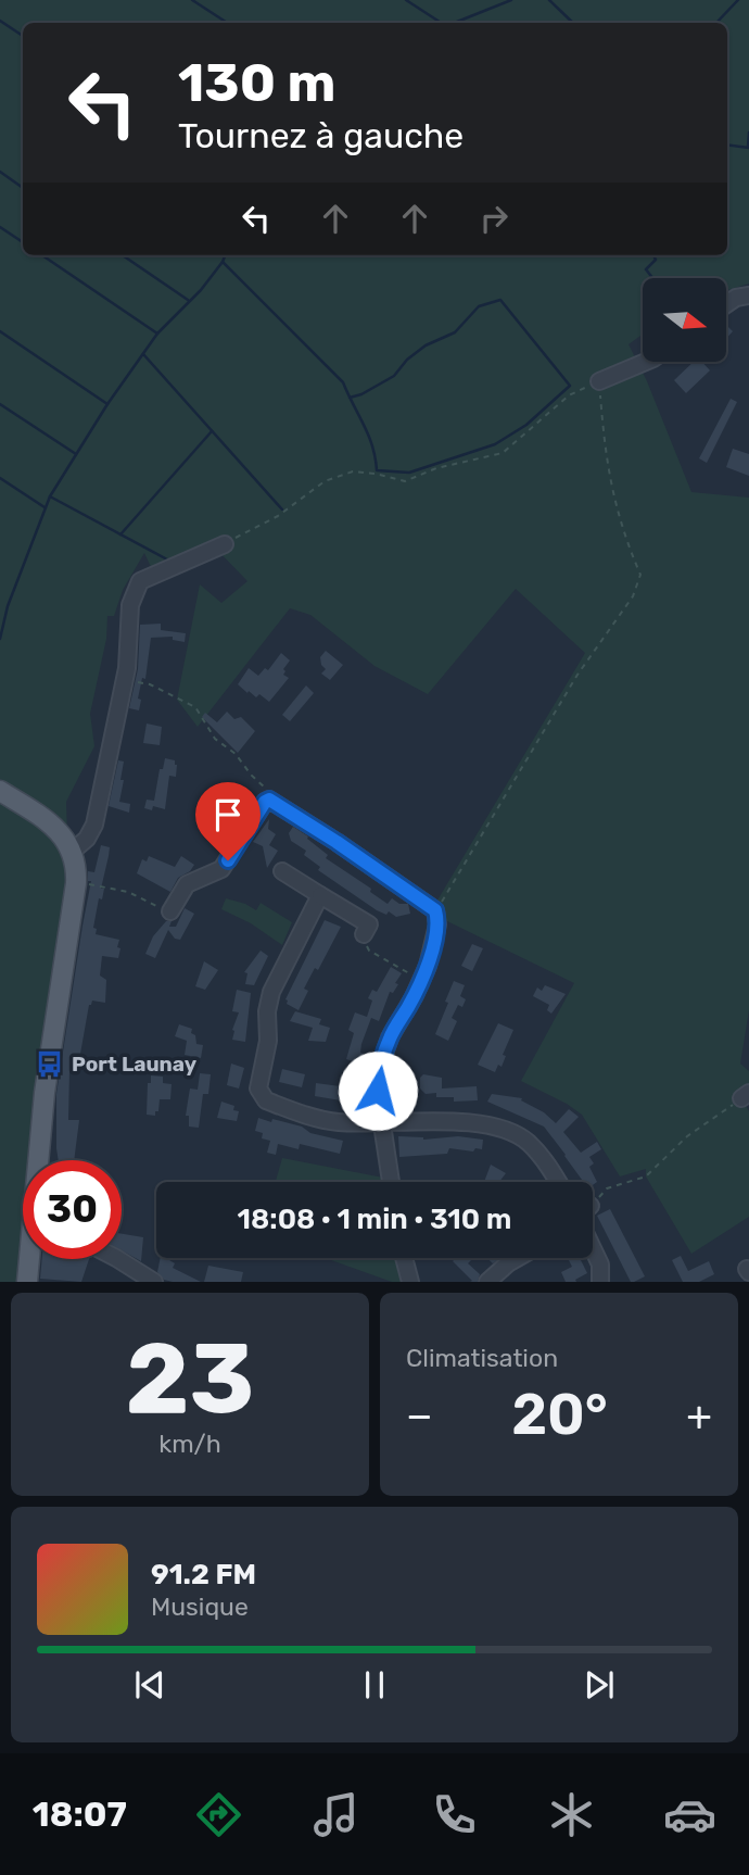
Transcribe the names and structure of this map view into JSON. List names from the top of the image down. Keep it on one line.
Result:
{"places":{"bus stop":["Port Launay"]},"north":"right","page":{"turn":["130 m","Tournez à gauche"],"limit":"30","trip":"18:08 · 1 min · 310 m","tile":[["23","km/h"],"Climatisation"],"heat":["−","20°","+"],"song":["91.2 FM","Musique"],"tabs":"18:07"}}
